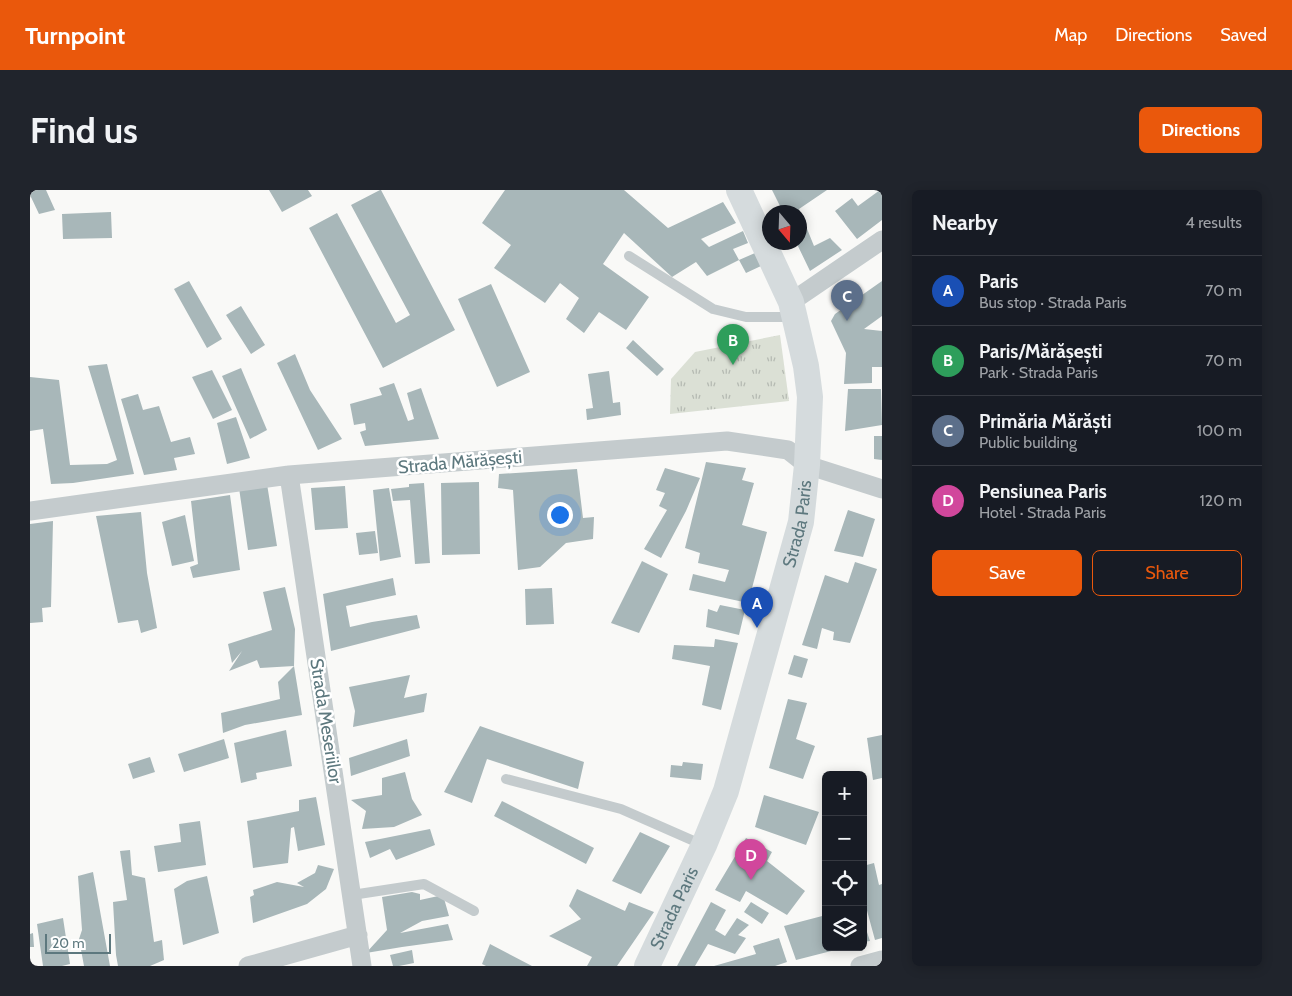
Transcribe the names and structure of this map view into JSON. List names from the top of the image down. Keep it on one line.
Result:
{"streets":{"street":["Strada Mărășești","Strada Paris","Strada Meseriilor"]},"crossings":[["Strada Mărășești","Strada Paris"],["Strada Mărășești","Strada Meseriilor"]],"scale_bar":"20 m","north":"bottom","page":{"header":"Turnpoint","nav":["Map","Directions","Saved"],"buttons":["Directions",["Save","Share"]],"title":"Find us","heading":["Nearby","4 results"],"list":[{"mark":"A","name":"Paris","note":"Bus stop · Strada Paris","value":"70 m"},{"mark":"B","name":"Paris/Mărășești","note":"Park · Strada Paris","value":"70 m"},{"mark":"C","name":"Primăria Mărăști","note":"Public building","value":"100 m"},{"mark":"D","name":"Pensiunea Paris","note":"Hotel · Strada Paris","value":"120 m"}],"pins":["C","B","A","D"],"map_buttons":["+","−"],"scale":"20 m"}}
